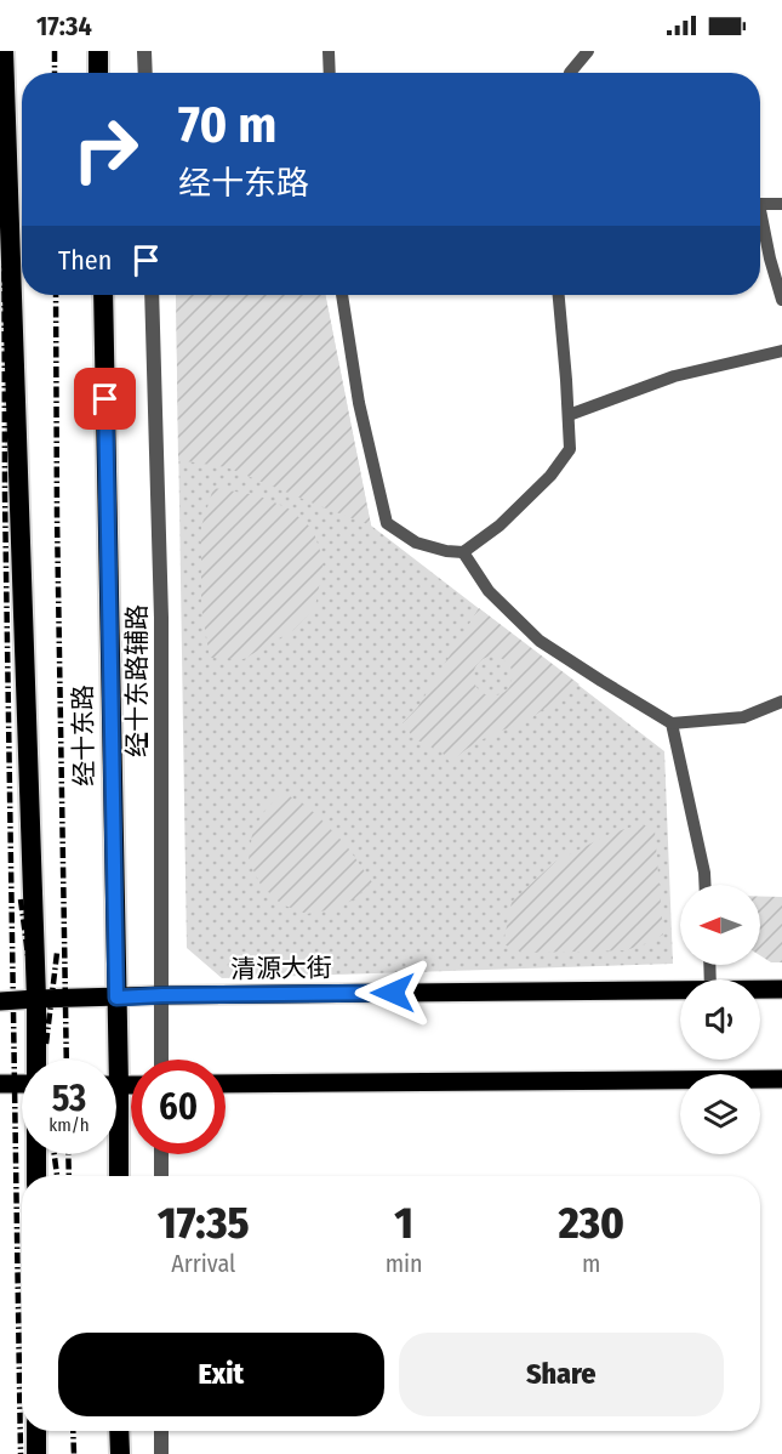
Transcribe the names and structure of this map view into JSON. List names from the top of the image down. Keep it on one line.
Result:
{"streets":{"highway":["经十东路"],"main road":["清源大街"],"street":["经十东路辅路"]},"crossings":[["经十东路辅路","清源大街"],["经十东路","清源大街"]],"north":"left","page":{"status":"17:34","turn":["70 m","经十东路"],"then":"Then","speed":"53 km/h","limit":"60","eta":["17:35","Arrival","1","min","230","m"],"buttons":["Exit","Share"]}}
